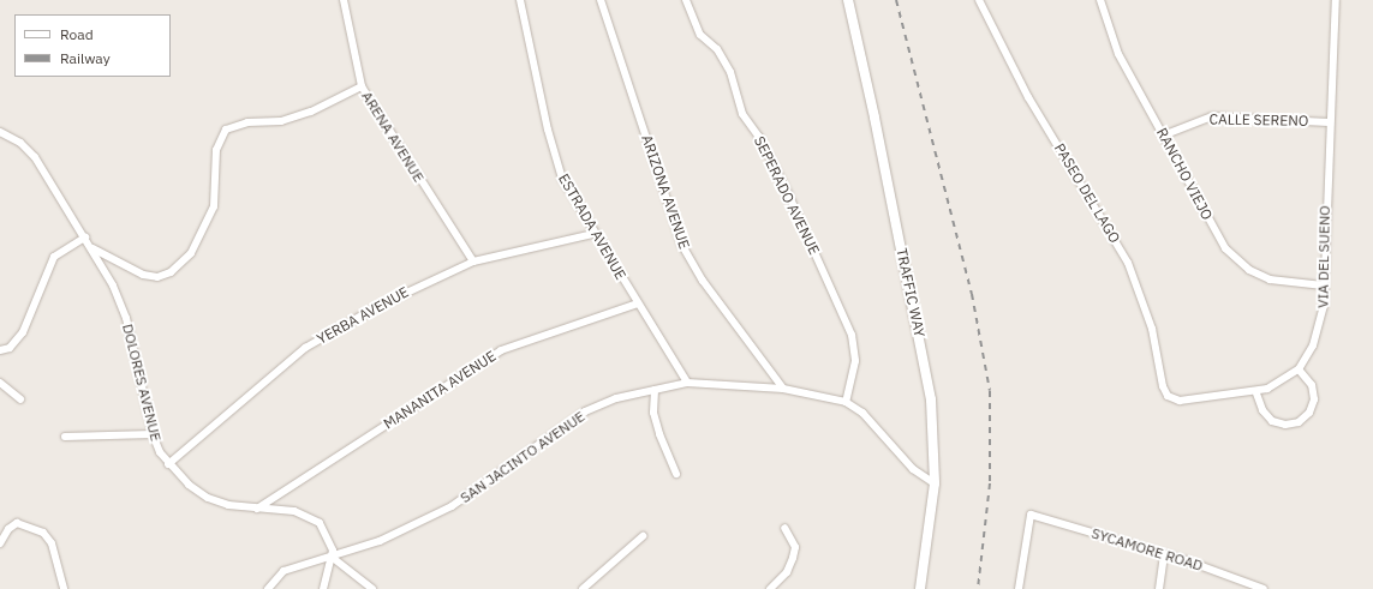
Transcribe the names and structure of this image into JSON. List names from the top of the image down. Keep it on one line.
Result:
{"streets":{"street":["CALLE SERENO","ARENA AVENUE","RANCHO VIEJO","ARIZONA AVENUE","PASEO DEL LAGO","SEPERADO AVENUE","ESTRADA AVENUE","VIA DEL SUENO","TRAFFIC WAY","YERBA AVENUE","DOLORES AVENUE","MANANITA AVENUE","SAN JACINTO AVENUE","SYCAMORE ROAD"]},"crossings":[["CALLE SERENO","RANCHO VIEJO"],["CALLE SERENO","VIA DEL SUENO"],["ARENA AVENUE","YERBA AVENUE"],["RANCHO VIEJO","VIA DEL SUENO"],["ARIZONA AVENUE","SAN JACINTO AVENUE"],["PASEO DEL LAGO","VIA DEL SUENO"],["SEPERADO AVENUE","SAN JACINTO AVENUE"],["ESTRADA AVENUE","YERBA AVENUE"],["ESTRADA AVENUE","MANANITA AVENUE"],["ESTRADA AVENUE","SAN JACINTO AVENUE"],["TRAFFIC WAY","SAN JACINTO AVENUE"],["YERBA AVENUE","DOLORES AVENUE"],["DOLORES AVENUE","MANANITA AVENUE"],["DOLORES AVENUE","SAN JACINTO AVENUE"]],"legend":["Road","Railway"]}
